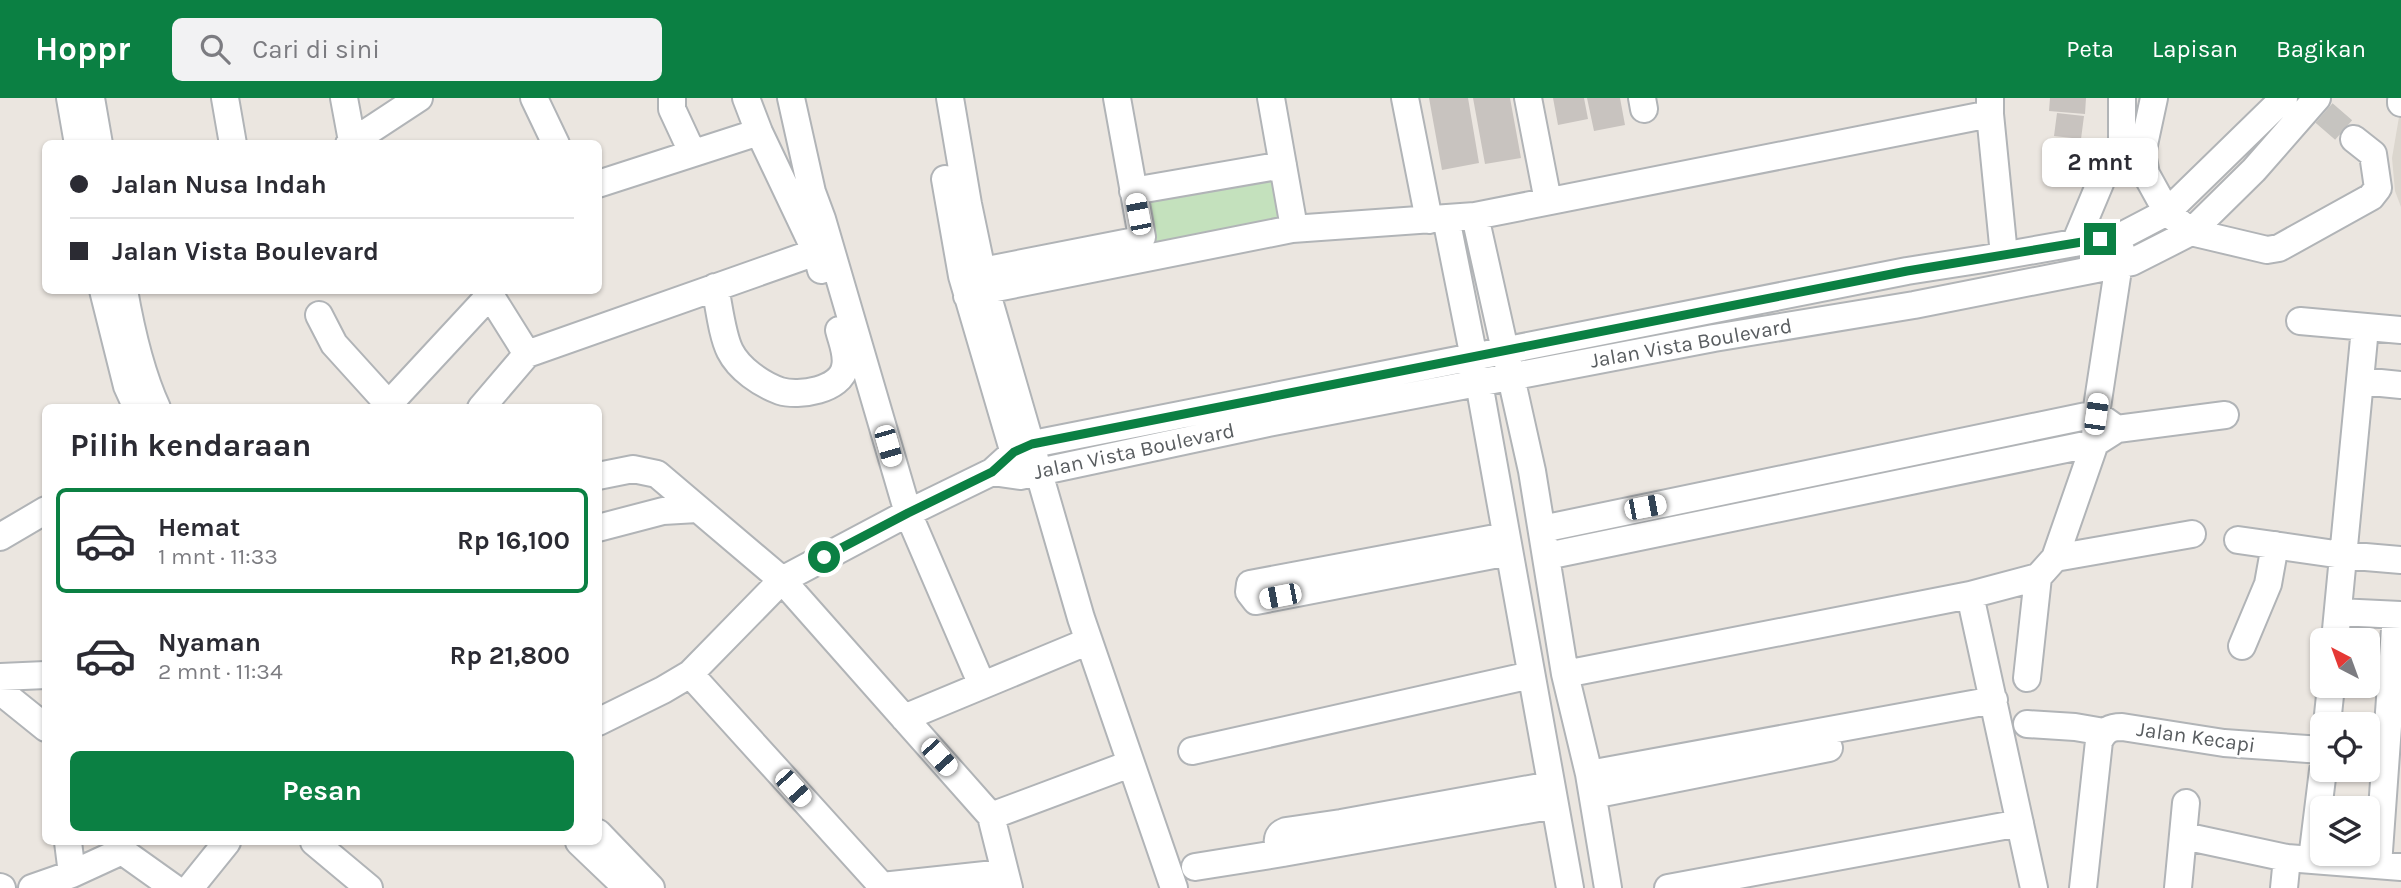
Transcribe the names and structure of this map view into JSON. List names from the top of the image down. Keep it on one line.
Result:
{"streets":{"street":["Jalan Vista Boulevard","Jalan Kecapi"]},"north":"top left","page":{"header":"Hoppr","search":"Cari di sini","nav":["Peta","Lapisan","Bagikan"],"bubble":"2 mnt","banner":["Jalan Nusa Indah","Jalan Vista Boulevard"],"heading":"Pilih kendaraan","list":[{"name":"Hemat","note":"1 mnt · 11:33","value":"Rp 16,100"},{"name":"Nyaman","note":"2 mnt · 11:34","value":"Rp 21,800"}],"buttons":"Pesan"}}
